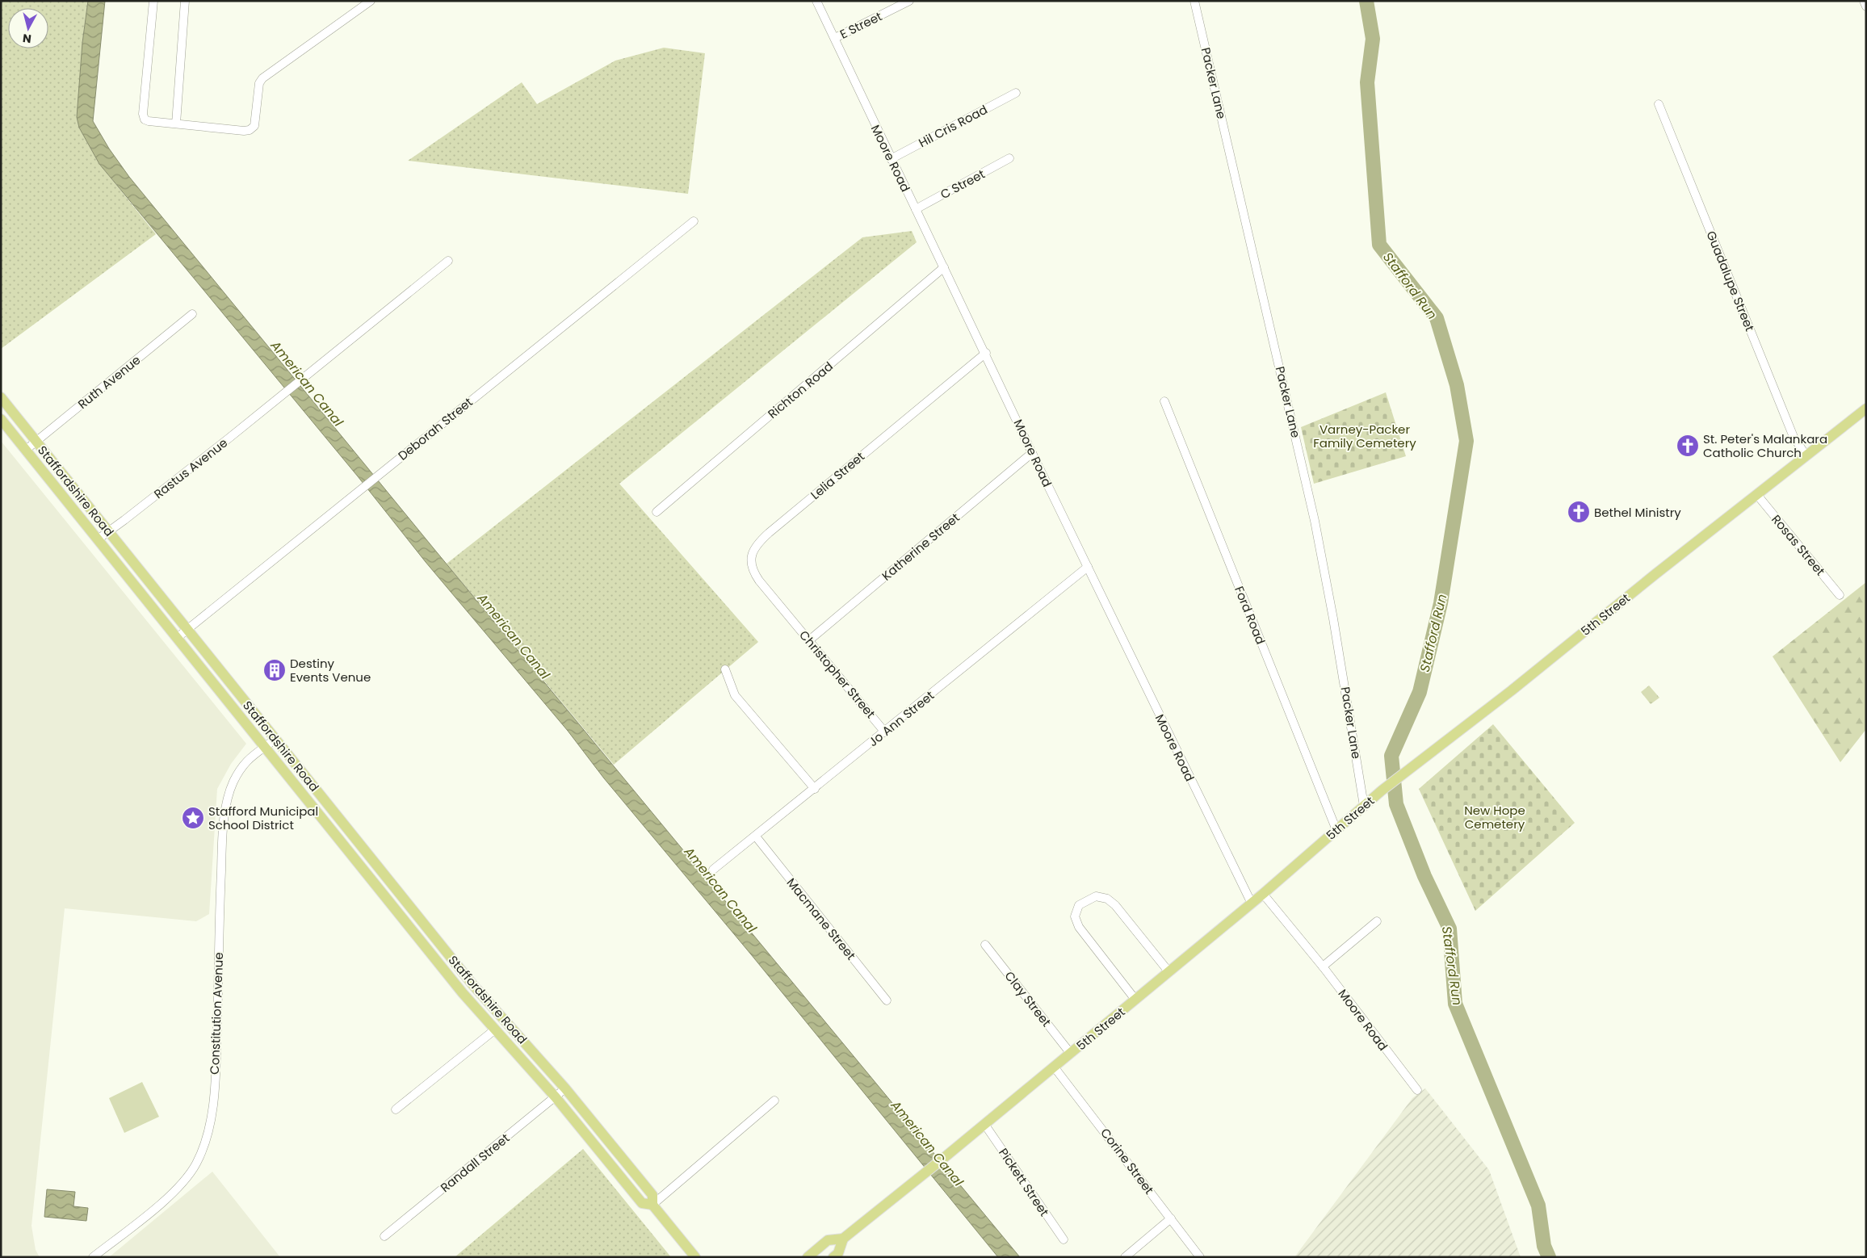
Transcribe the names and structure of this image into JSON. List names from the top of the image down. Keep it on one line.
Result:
{"streets":{"main road":["Staffordshire Road","5th Street"],"street":["E Street","Packer Lane","Hil Cris Road","Moore Road","C Street","Guadalupe Street","Ruth Avenue","Richton Road","Deborah Street","Rastus Avenue","Lelia Street","Rosas Street","Katherine Street","Ford Road","Christopher Street","Jo Ann Street","Macmane Street","Clay Street","Constitution Avenue","Corine Street","Randall Street","Pickett Street"]},"crossings":[["E Street","Moore Road"],["Packer Lane","5th Street"],["Hil Cris Road","Moore Road"],["Moore Road","C Street"],["Moore Road","Richton Road"],["Moore Road","Lelia Street"],["Moore Road","Katherine Street"],["Moore Road","5th Street"],["Moore Road","Jo Ann Street"],["Guadalupe Street","5th Street"],["Ruth Avenue","Staffordshire Road"],["Deborah Street","Staffordshire Road"],["Rastus Avenue","Staffordshire Road"],["Lelia Street","Christopher Street"],["Staffordshire Road","Constitution Avenue"],["Staffordshire Road","Randall Street"],["Rosas Street","5th Street"],["Katherine Street","Christopher Street"],["5th Street","Ford Road"],["5th Street","Clay Street"],["5th Street","Corine Street"],["5th Street","Pickett Street"],["Christopher Street","Jo Ann Street"],["Jo Ann Street","Macmane Street"]],"water":["Stafford Run","American Canal"],"parks":["Varney-Packer Family Cemetery","New Hope Cemetery"],"places":{"church":["St. Peter's Malankara Catholic Church","Bethel Ministry"],"building":["Destiny Events Venue"],"place":["Stafford Municipal School District"]},"north":"bottom"}
